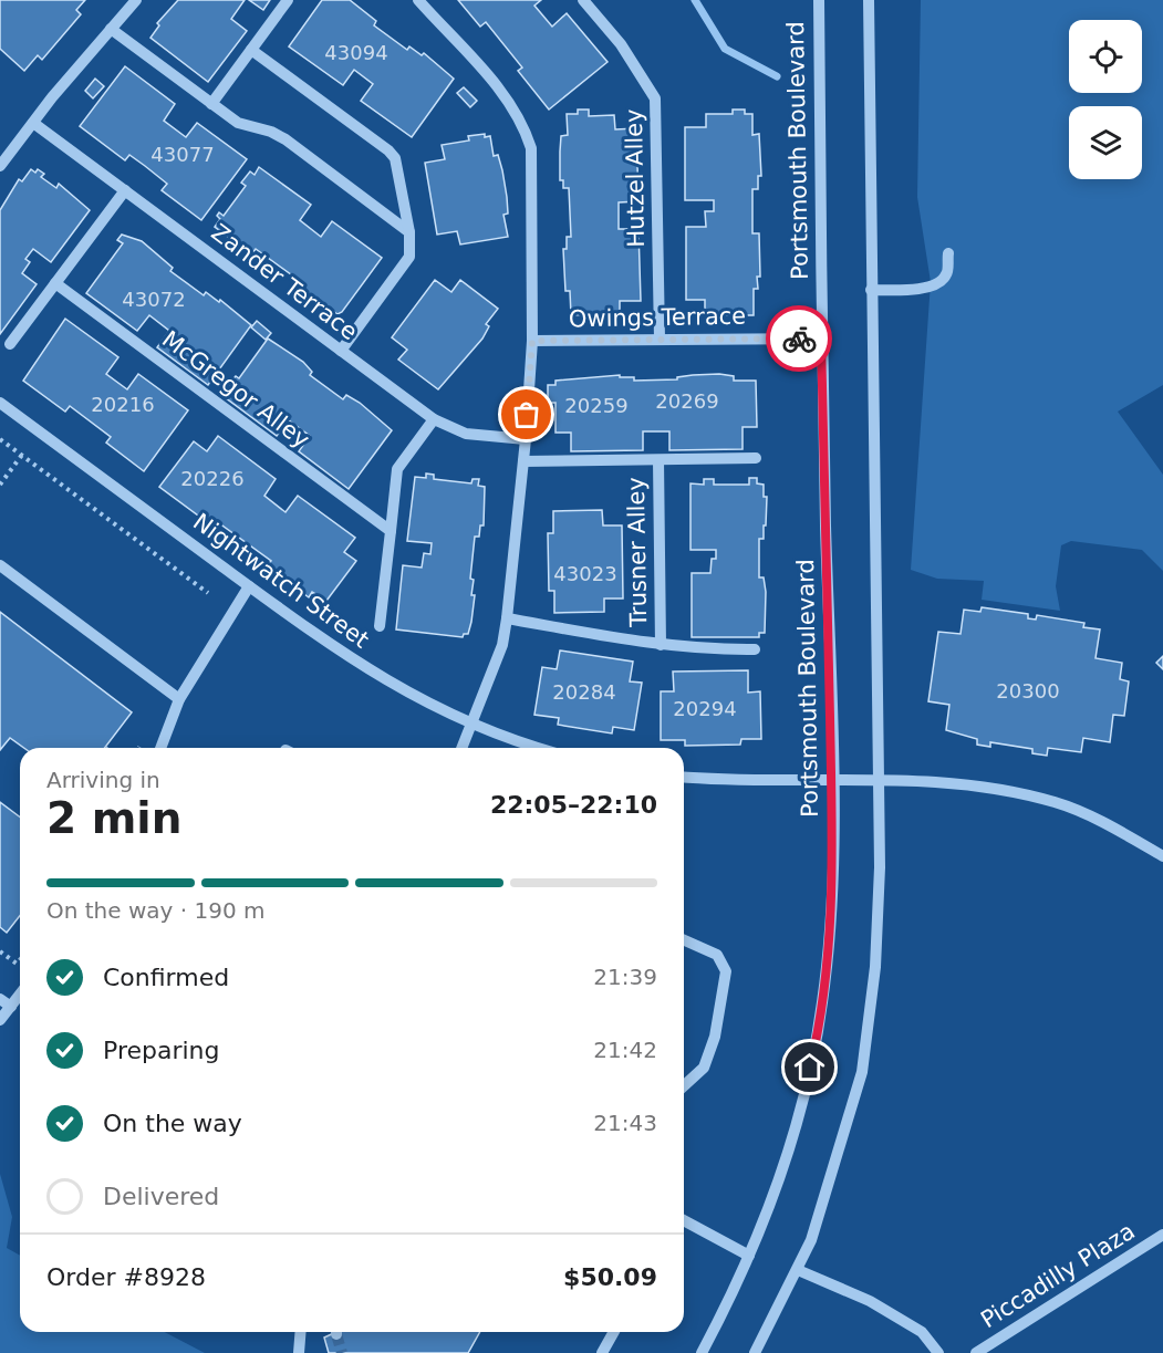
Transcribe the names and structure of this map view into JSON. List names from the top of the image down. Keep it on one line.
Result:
{"streets":{"street":["Portsmouth Boulevard","Hutzel Alley","Zander Terrace","Owings Terrace","McGregor Alley","Trusner Alley","Nightwatch Street","Piccadilly Plaza"]},"crossings":[["Portsmouth Boulevard","Owings Terrace"],["Hutzel Alley","Owings Terrace"]],"house_numbers":["43094","43077","43072","20269","20216","20259","20226","43023","20300","20284","20294"],"page":{"heading":["2 min","Arriving in","22:05–22:10"],"panel":["Order #8928","$50.09"],"bar":"On the way · 190 m","list":[["Confirmed","21:39"],["Preparing","21:42"],["On the way","21:43"],"Delivered"]}}
